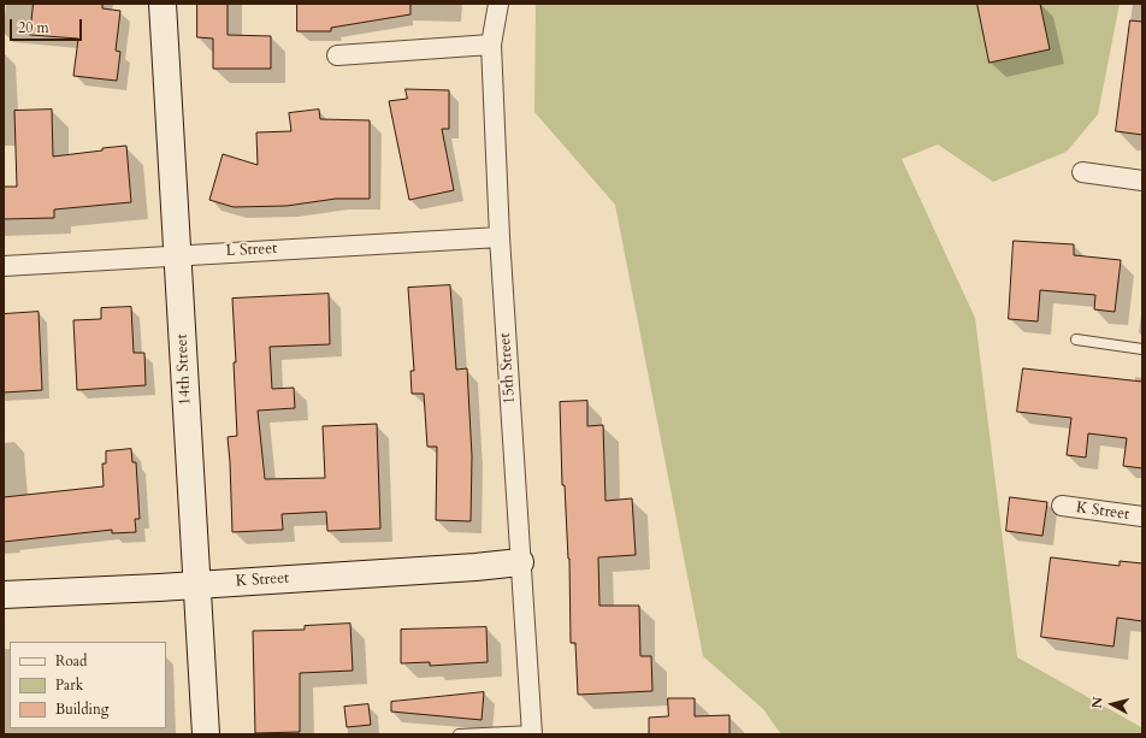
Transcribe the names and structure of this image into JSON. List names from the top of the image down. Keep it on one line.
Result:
{"streets":{"street":["L Street","15th Street","14th Street","K Street"]},"crossings":[["L Street","15th Street"],["L Street","14th Street"],["15th Street","K Street"],["14th Street","K Street"]],"legend":["Road","Park","Building"],"scale_bar":"20 m","north":"left"}
